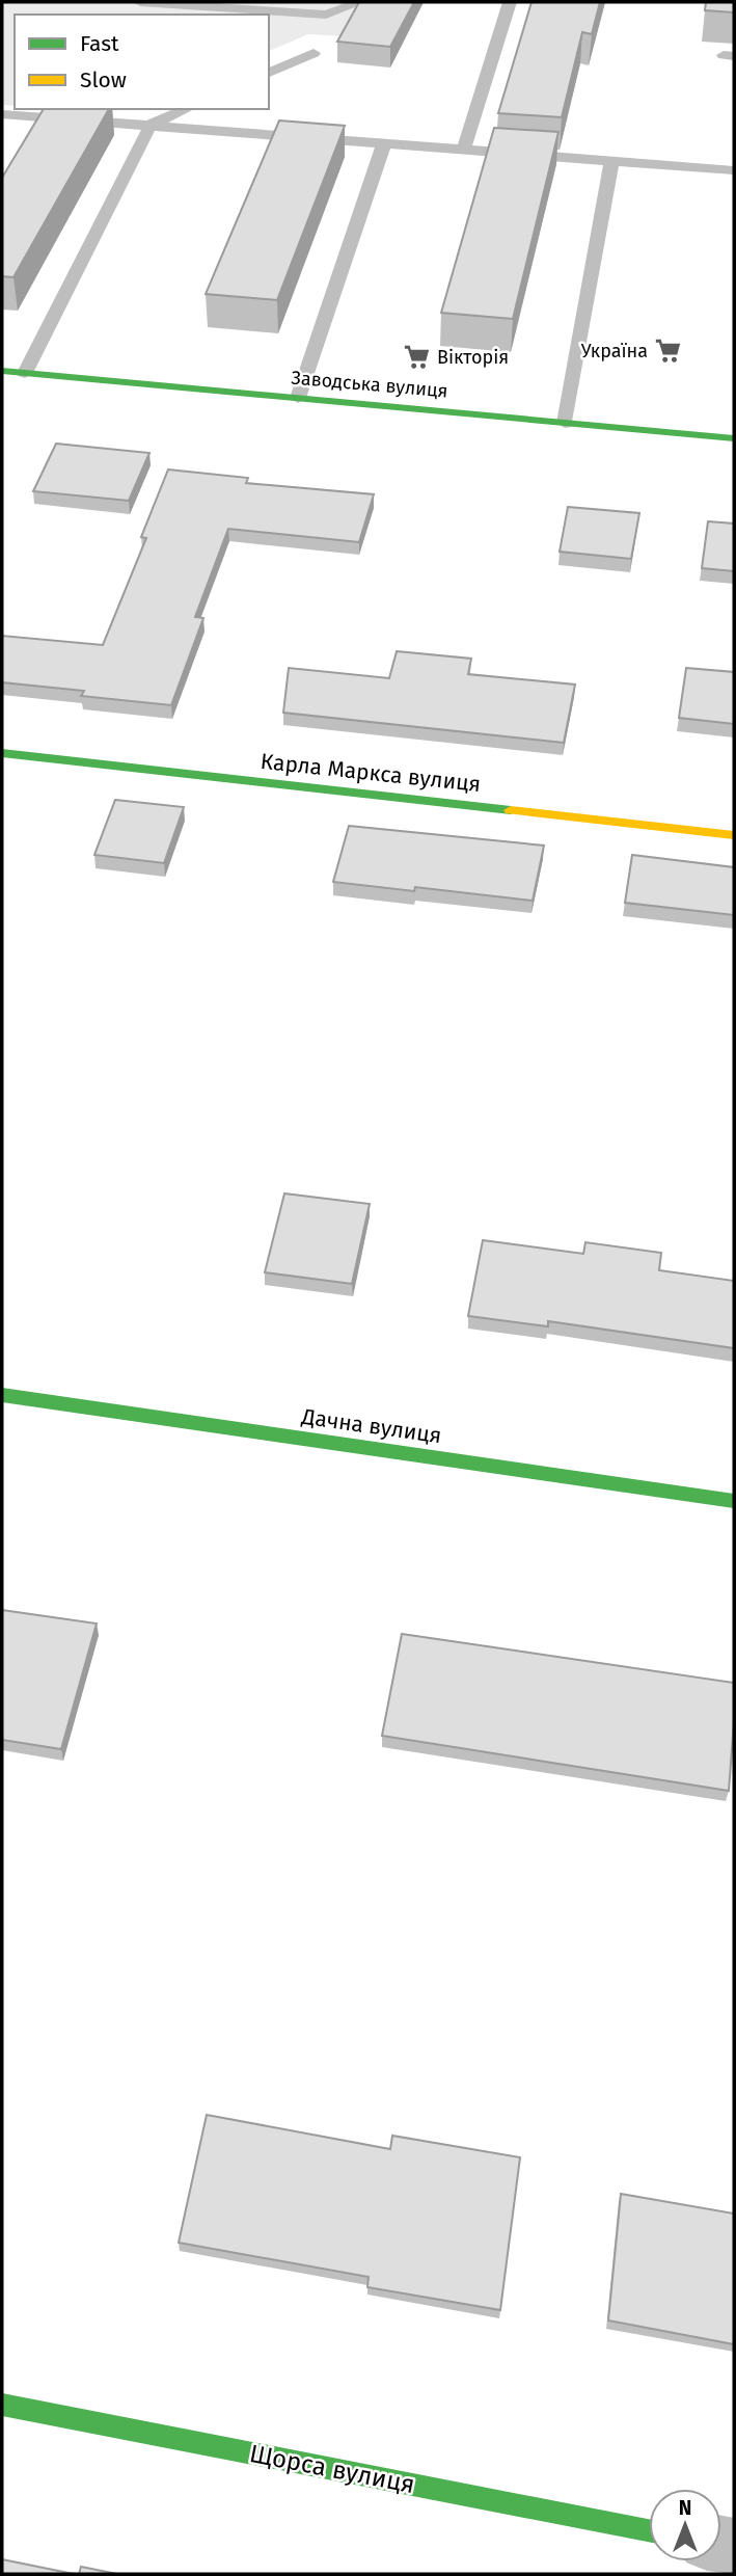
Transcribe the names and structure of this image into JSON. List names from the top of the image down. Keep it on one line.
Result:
{"streets":{"street":["Заводська вулиця","Карла Маркса вулиця","Дачна вулиця","Щорса вулиця"]},"places":{"supermarket":["Україна","Вікторія"]},"legend":["Fast","Slow"],"north":"top"}
